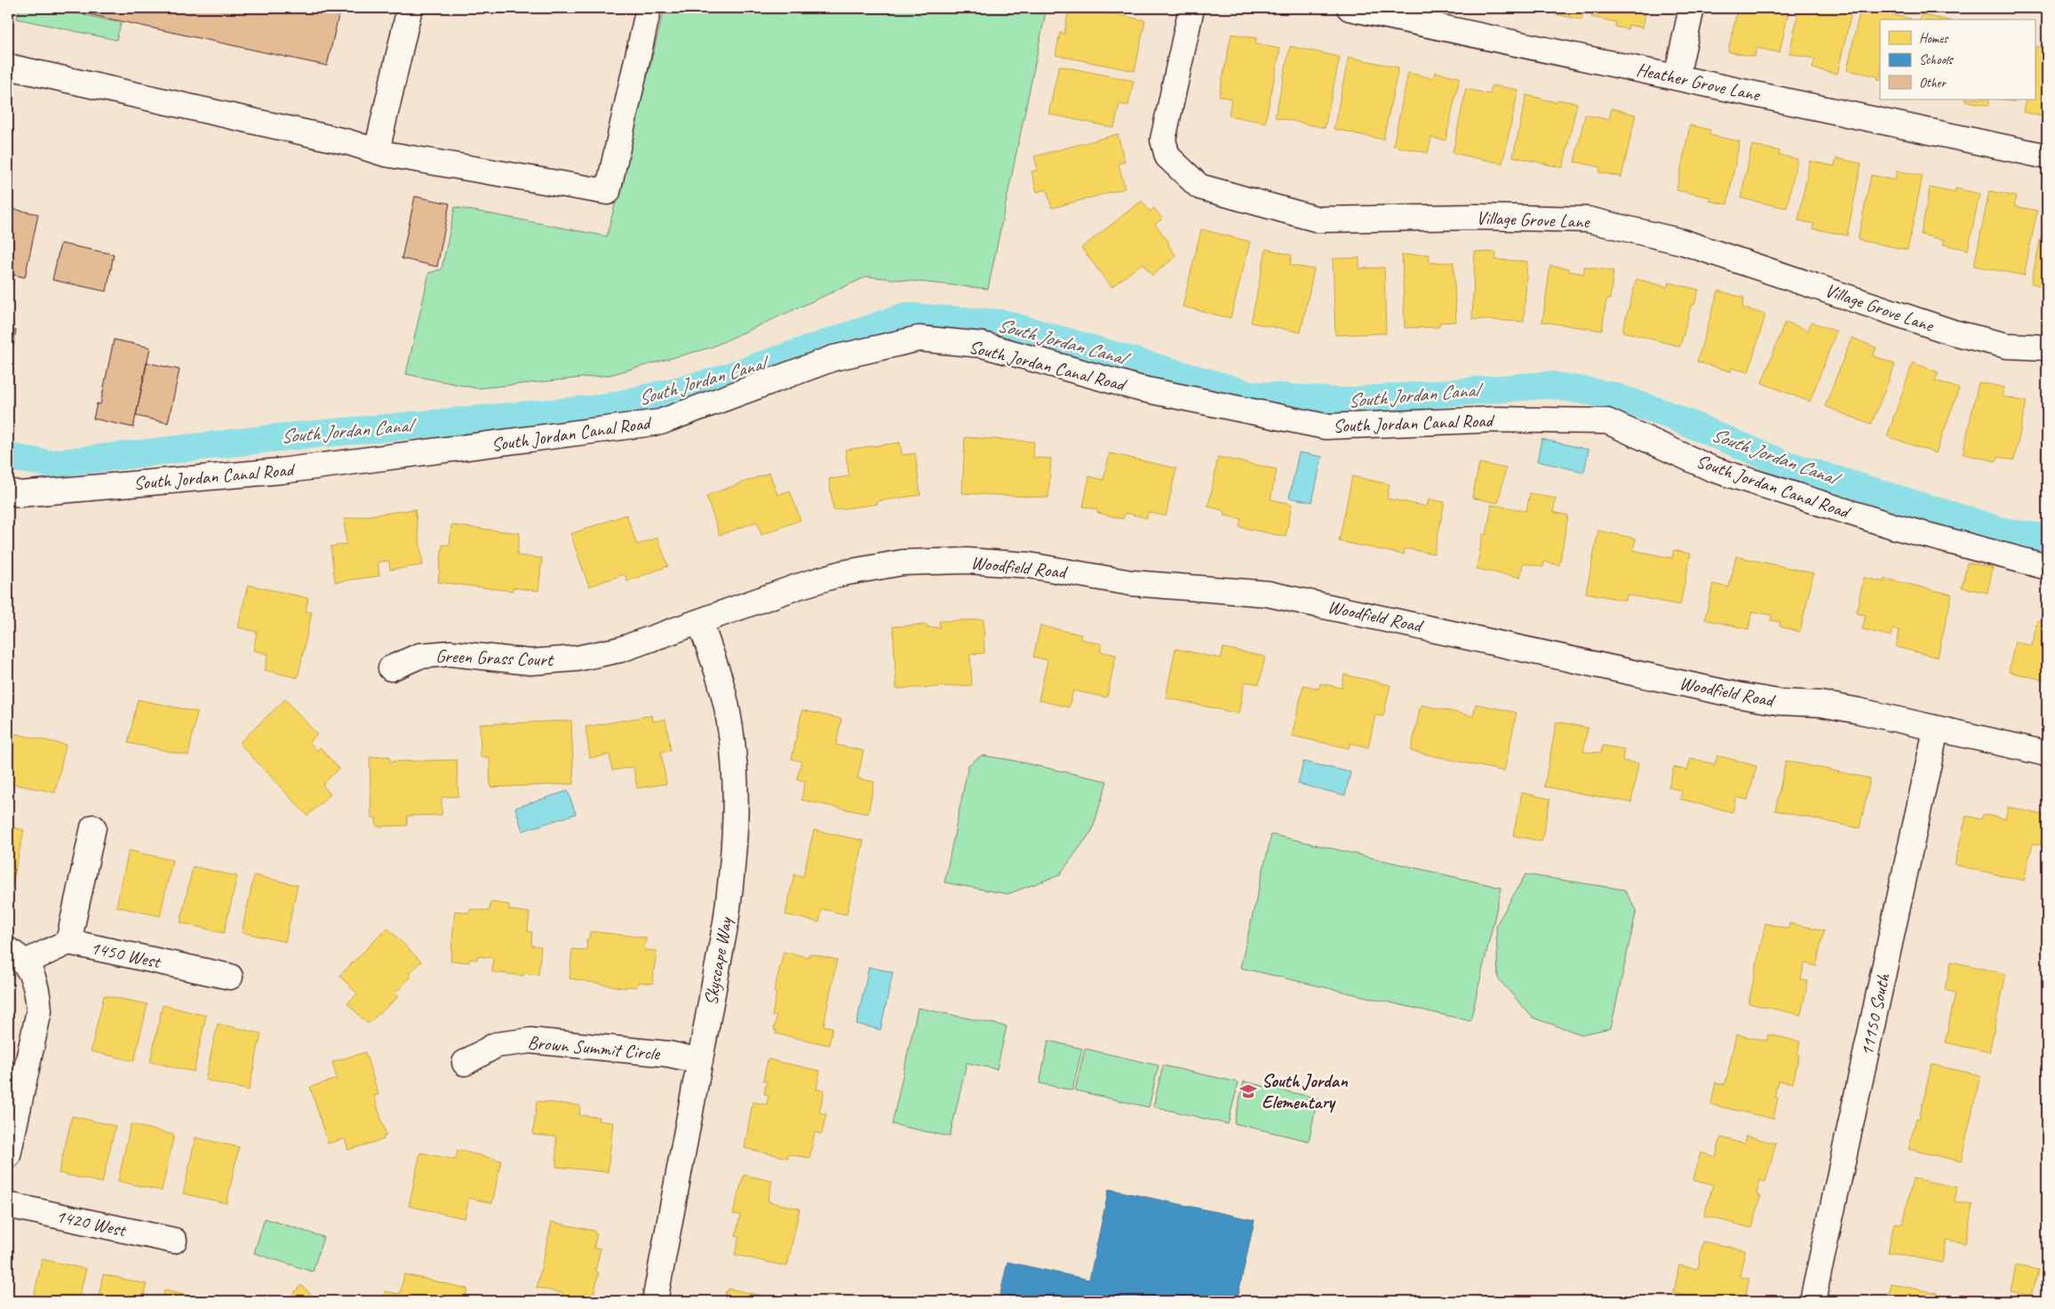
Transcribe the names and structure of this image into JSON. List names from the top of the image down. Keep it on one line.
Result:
{"streets":{"street":["Heather Grove Lane","Village Grove Lane","South Jordan Canal Road","Woodfield Road","Green Grass Court","1450 West","Skyscape Way","11150 South","Brown Summit Circle","1420 West"]},"crossings":[["Woodfield Road","Green Grass Court"],["Woodfield Road","Skyscape Way"],["Woodfield Road","11150 South"],["Green Grass Court","Skyscape Way"],["Skyscape Way","Brown Summit Circle"]],"water":["South Jordan Canal"],"places":{"school or university":["South Jordan Elementary"]},"legend":["Homes","Schools","Other"]}
